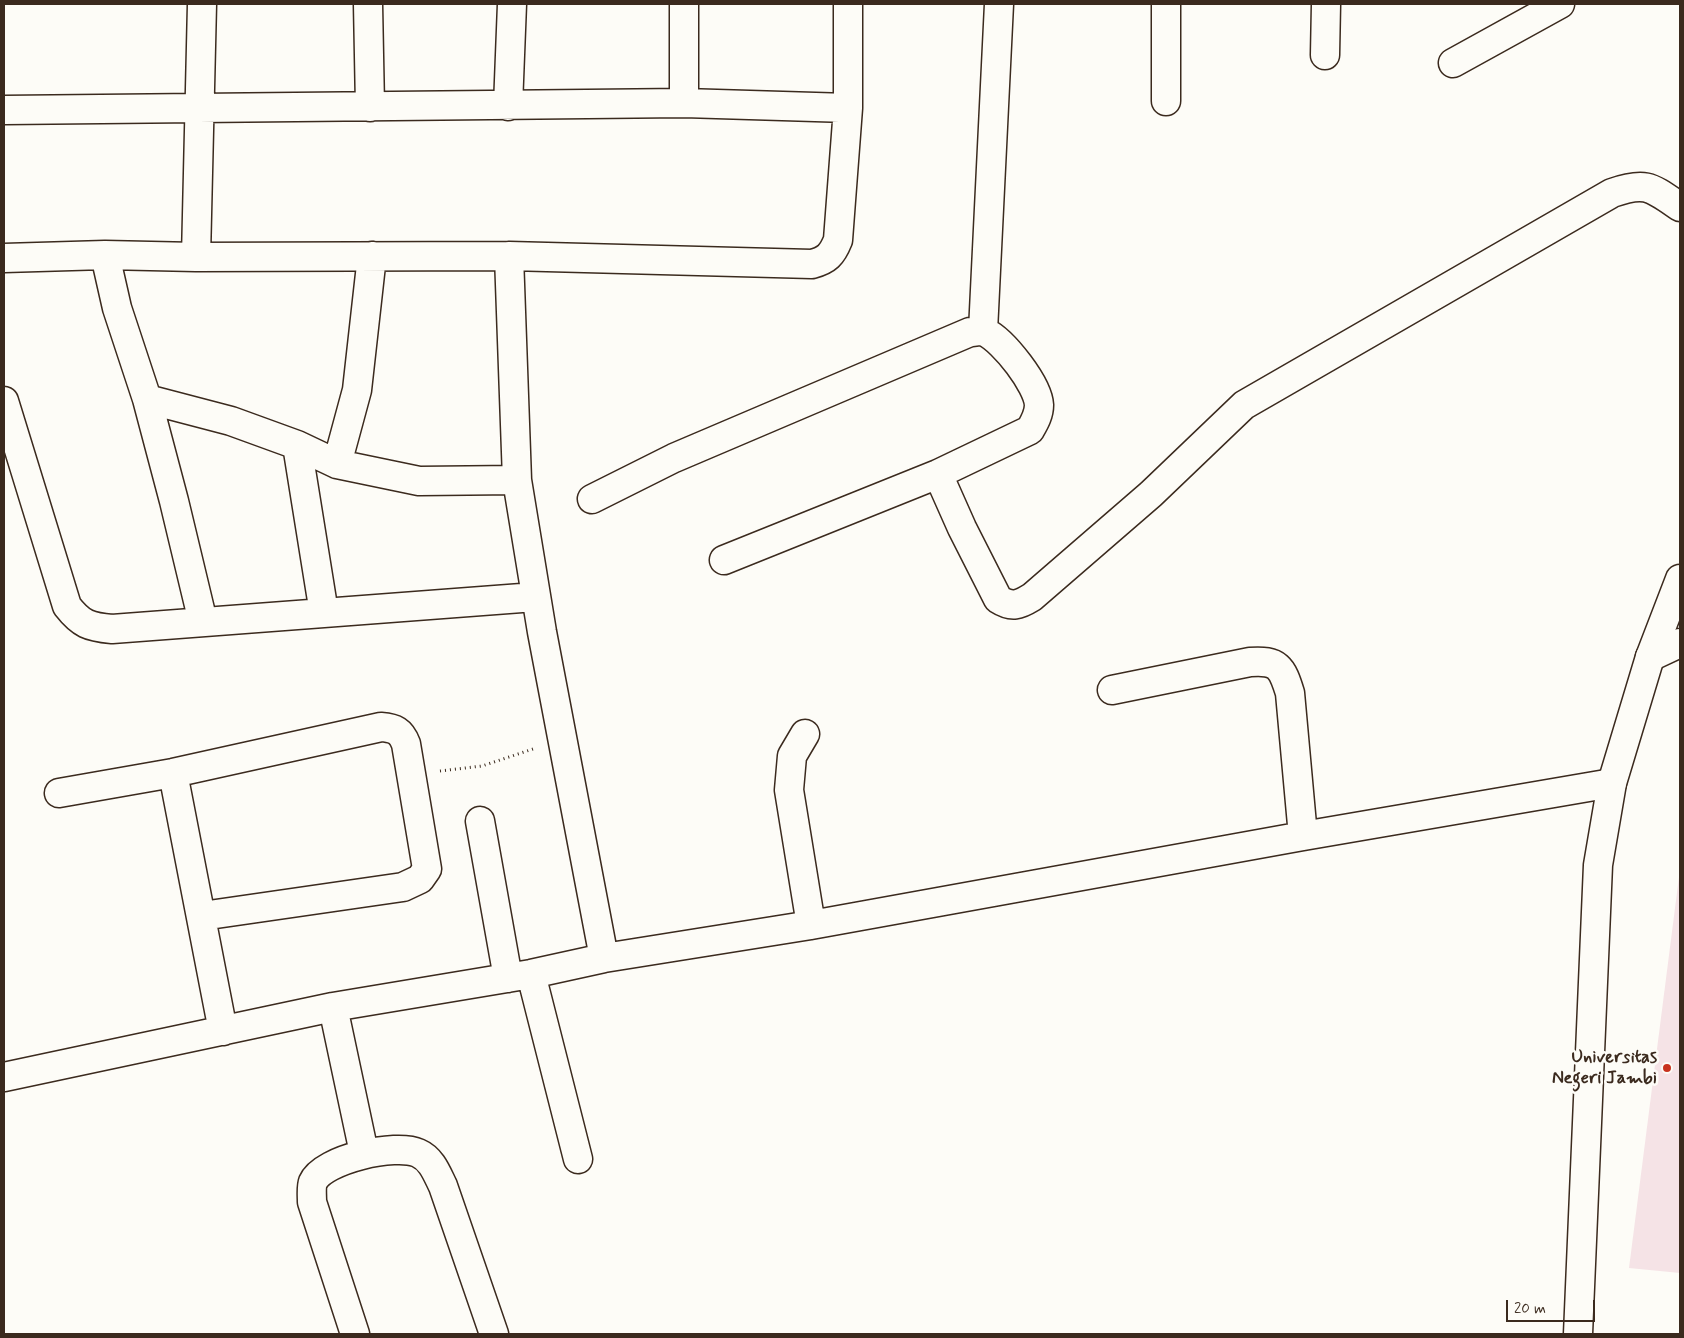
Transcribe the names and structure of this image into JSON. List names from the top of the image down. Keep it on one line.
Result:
{"places":["Universitas Negeri Jambi"],"scale_bar":"20 m"}
